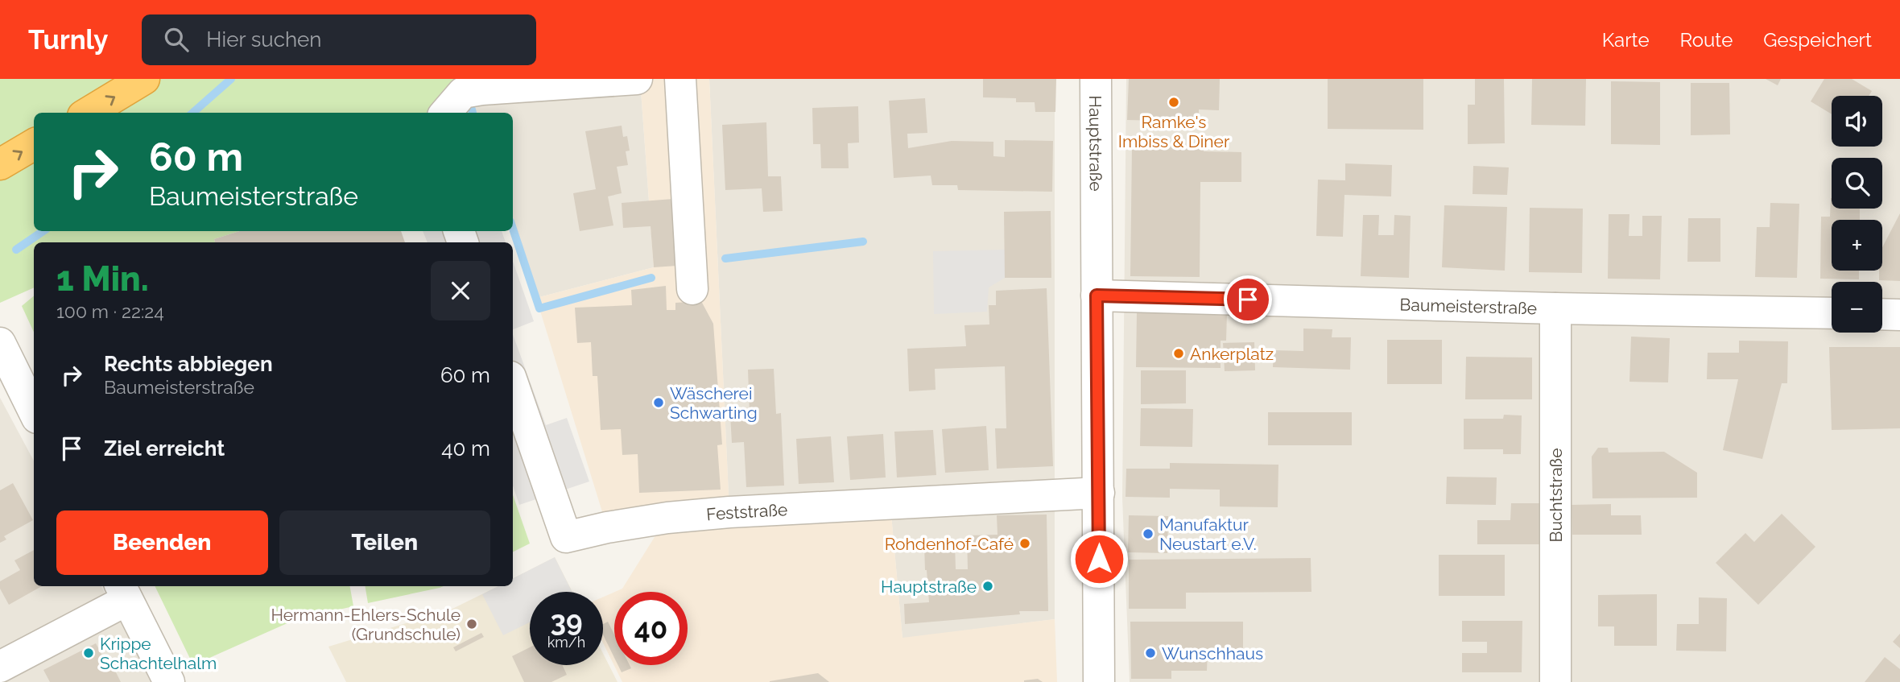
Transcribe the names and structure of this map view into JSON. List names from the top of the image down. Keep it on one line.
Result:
{"streets":{"street":["Hauptstraße","Baumeisterstraße","Buchtstraße","Feststraße"]},"crossings":[["Hauptstraße","Baumeisterstraße"],["Hauptstraße","Feststraße"],["Baumeisterstraße","Buchtstraße"]],"places":["Ramke's Imbiss & Diner","Ankerplatz","Wäscherei Schwarting","Manufaktur Neustart e.V.","Rohdenhof-Café","Hauptstraße","Hermann-Ehlers-Schule (Grundschule)","Krippe Schachtelhalm","Wunschhaus"],"page":{"header":"Turnly","search":"Hier suchen","nav":["Karte","Route","Gespeichert"],"map_buttons":["+","−"],"turn":["60 m","Baumeisterstraße"],"heading":["1 Min.","100 m · 22:24"],"list":[{"name":"Rechts abbiegen","note":"Baumeisterstraße","value":"60 m"},{"name":"Ziel erreicht","value":"40 m"}],"buttons":["Beenden","Teilen"],"speed":"39 km/h","limit":"40"}}
